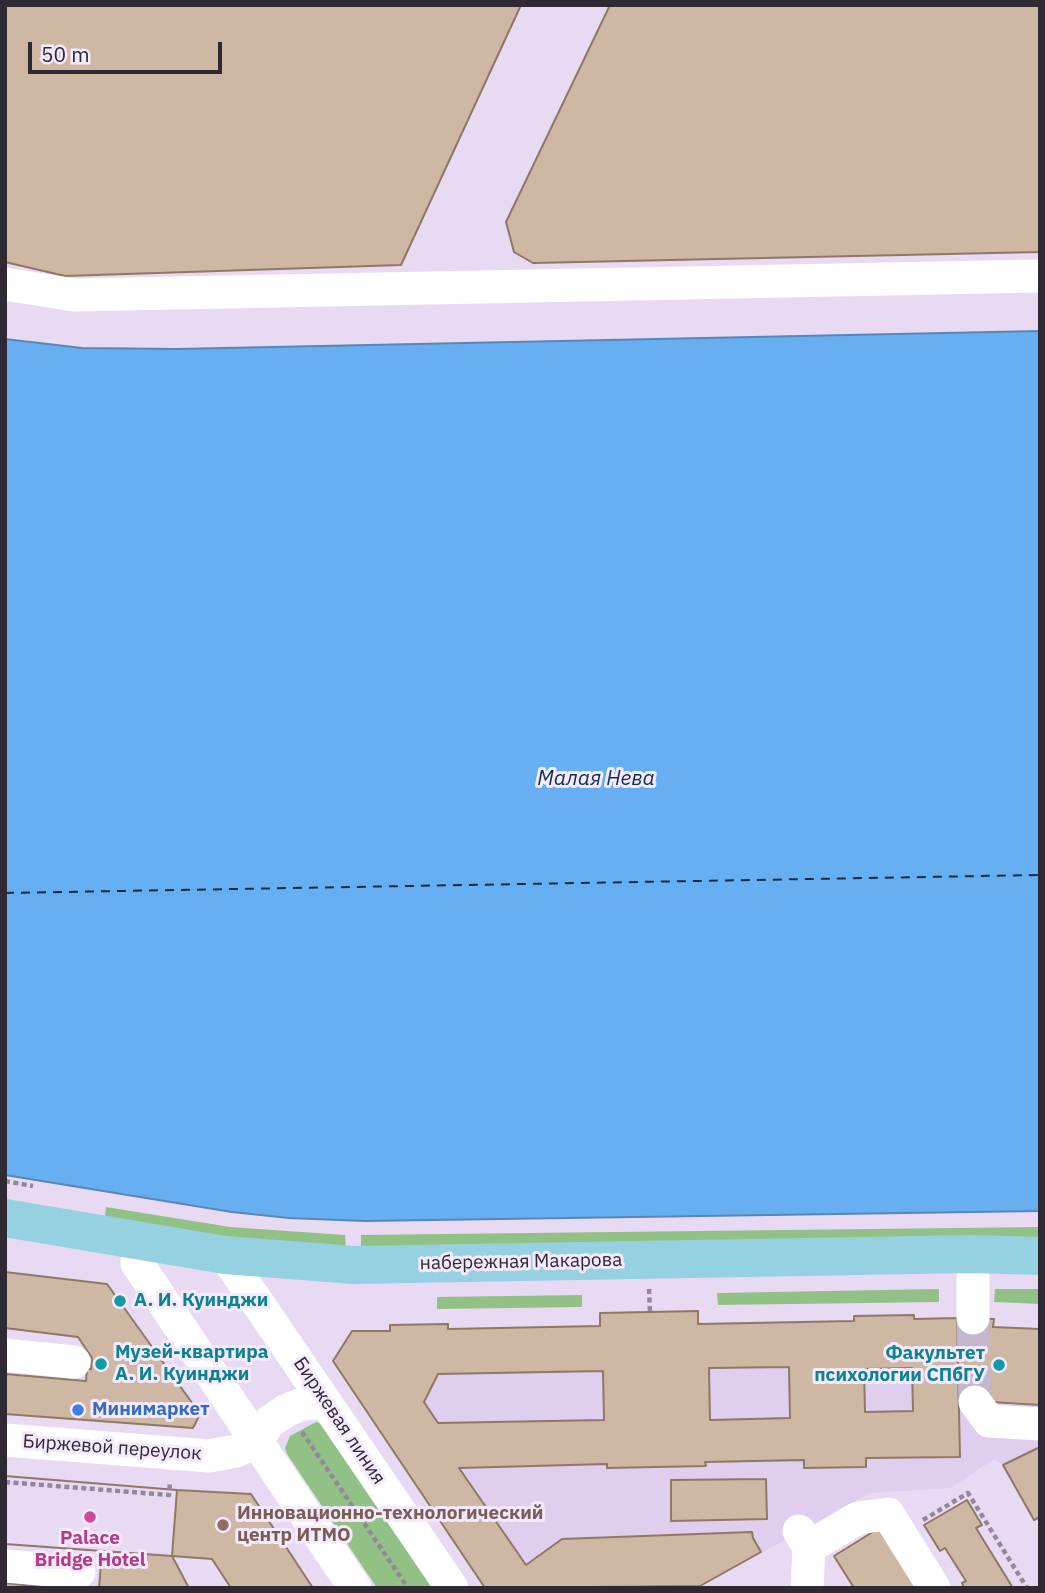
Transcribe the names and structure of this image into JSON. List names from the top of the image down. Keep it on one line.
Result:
{"streets":{"main road":["набережная Макарова"],"street":["Биржевая линия","Биржевой переулок"]},"crossings":[["набережная Макарова","Биржевая линия"]],"water":["Малая Нева"],"places":["А. И. Куинджи","Музей-квартира А. И. Куинджи","Факультет психологии СПбГУ","Минимаркет","Palace Bridge Hotel","Инновационно-технологический центр ИТМО"],"scale_bar":"50 m"}
